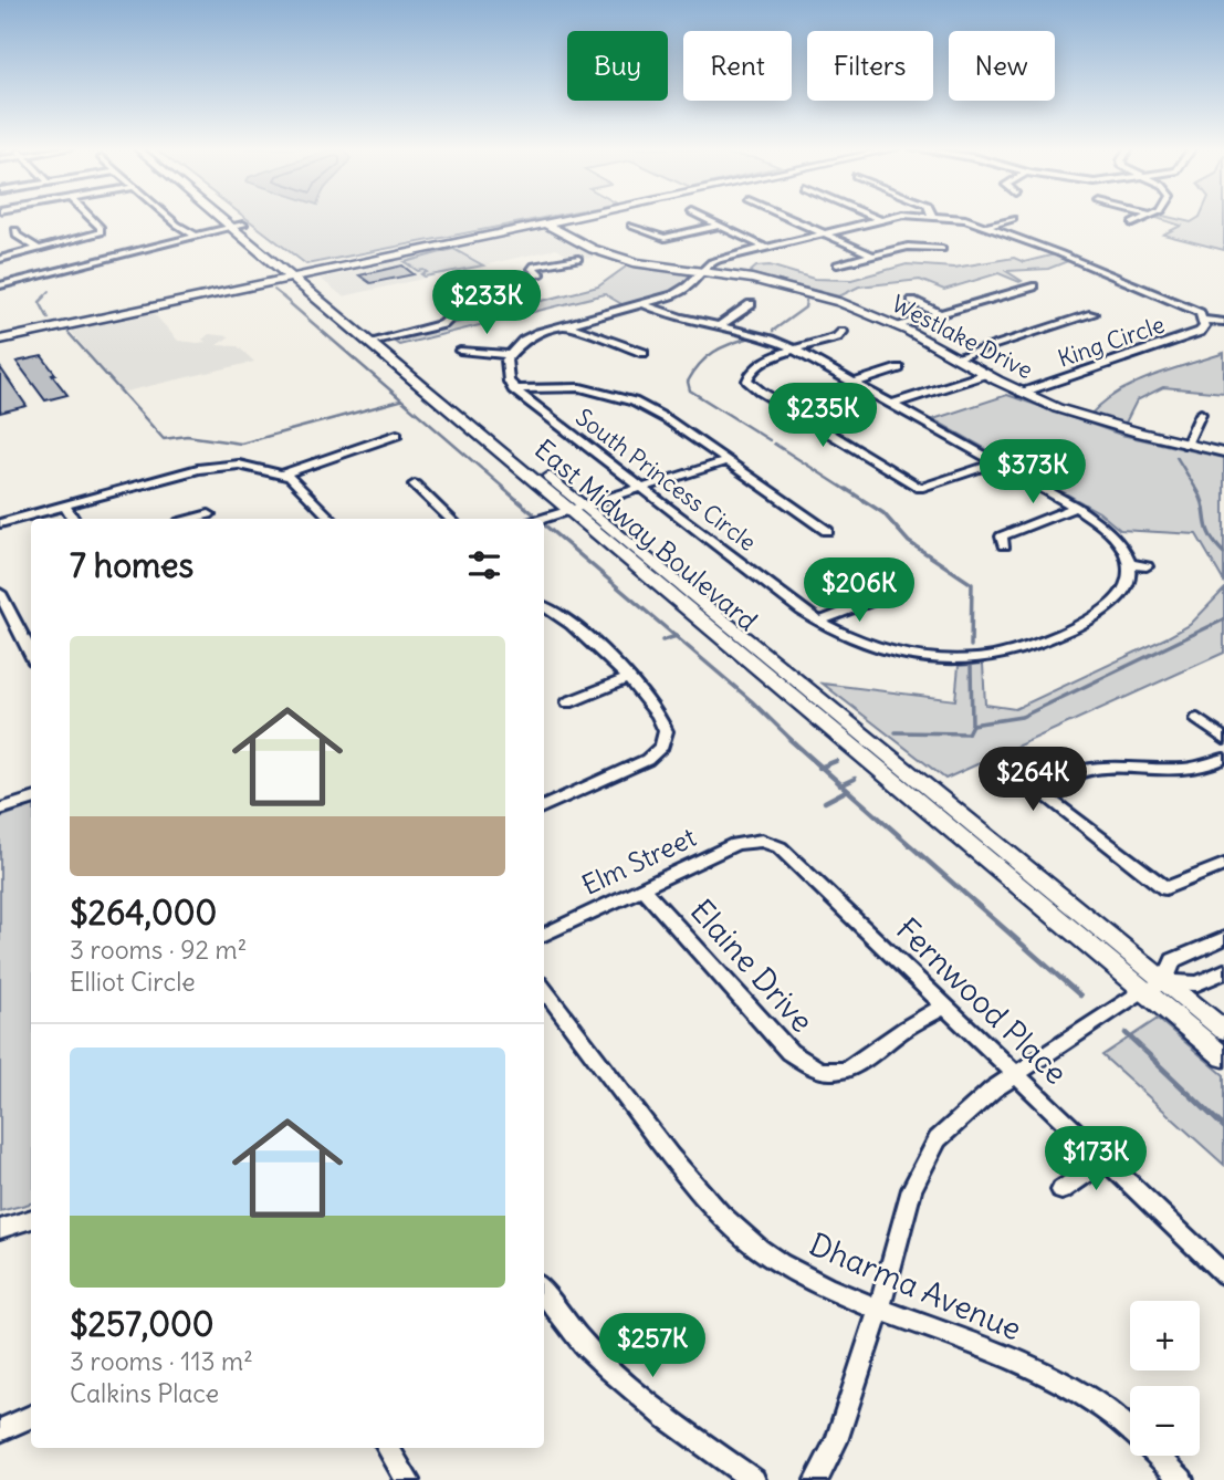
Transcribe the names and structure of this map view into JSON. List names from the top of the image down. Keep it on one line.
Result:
{"streets":{"main road":["Westlake Drive","East Midway Boulevard"],"street":["King Circle","South Princess Circle","Elm Street","Elaine Drive","Fernwood Place","Dharma Avenue"]},"crossings":[["Westlake Drive","King Circle"],["Elm Street","Elaine Drive"],["Elm Street","Fernwood Place"],["Elaine Drive","Fernwood Place"]],"page":{"chip":["Buy","Rent","Filters","New"],"price":["$233K","$235K","$373K","$206K","$264K","$173K","$257K"],"heading":"7 homes","list":[{"name":"$264,000","note":"3 rooms · 92 m² · Elliot Circle"},{"name":"$257,000","note":"3 rooms · 113 m² · Calkins Place"}],"map_buttons":["+","−"]}}
